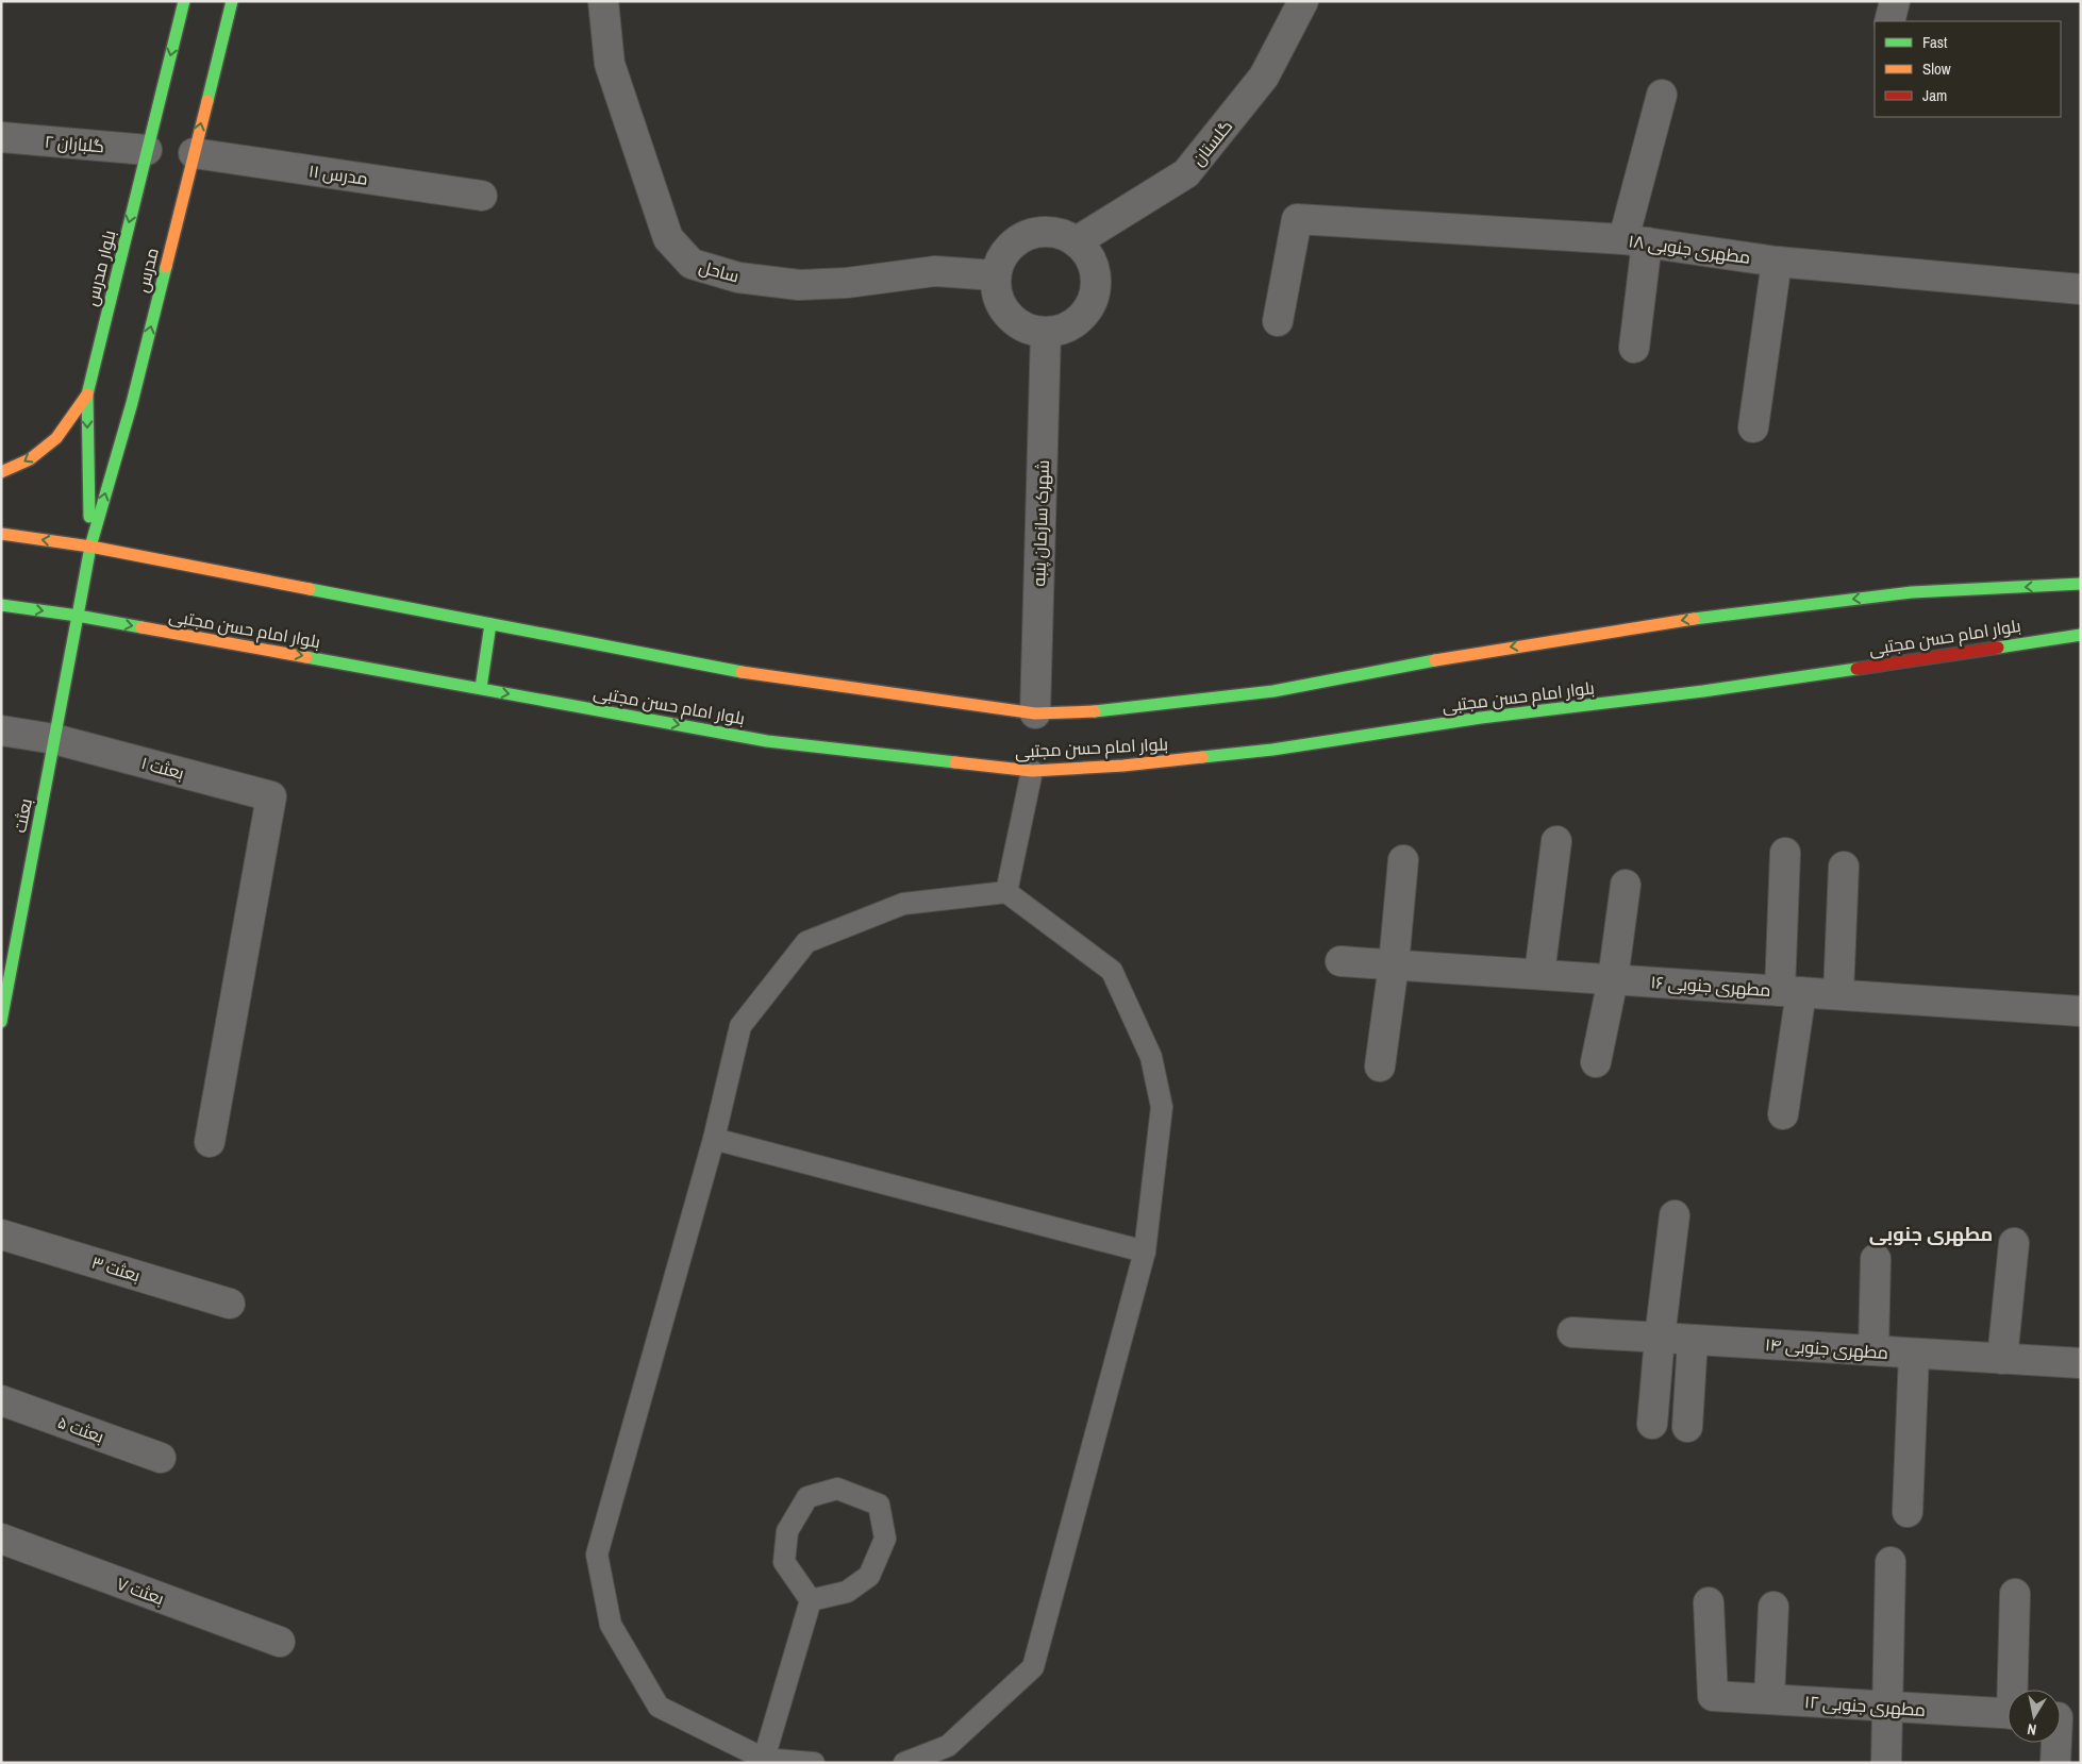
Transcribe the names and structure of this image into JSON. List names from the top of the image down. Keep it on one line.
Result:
{"streets":{"main road":["بلوار مدرس","مدرس","بلوار امام حسن مجتبی","بعثت"],"street":["گلستان","گلباران ۲","مدرس ۱۱","۱۸ مطهری جنوبی","ساحل","شهرک سازمان پنبه","۱ بعثت","۱۶ مطهری جنوبی","۳ بعثت","۱۴ مطهری جنوبی","۵ بعثت","۷ بعثت","۱۲ مطهری جنوبی"]},"crossings":[["گلستان","ساحل"],["گلستان","شهرک سازمان پنبه"],["گلباران ۲","بلوار مدرس"],["مدرس ۱۱","مدرس"],["بلوار مدرس","مدرس"],["بلوار مدرس","بعثت"],["مدرس","بعثت"],["ساحل","شهرک سازمان پنبه"],["بلوار امام حسن مجتبی","بعثت"],["۱ بعثت","بعثت"]],"one_way":["بلوار مدرس","مدرس"],"districts":["مطهری جنوبی"],"legend":["Fast","Slow","Jam"],"north":"bottom"}
